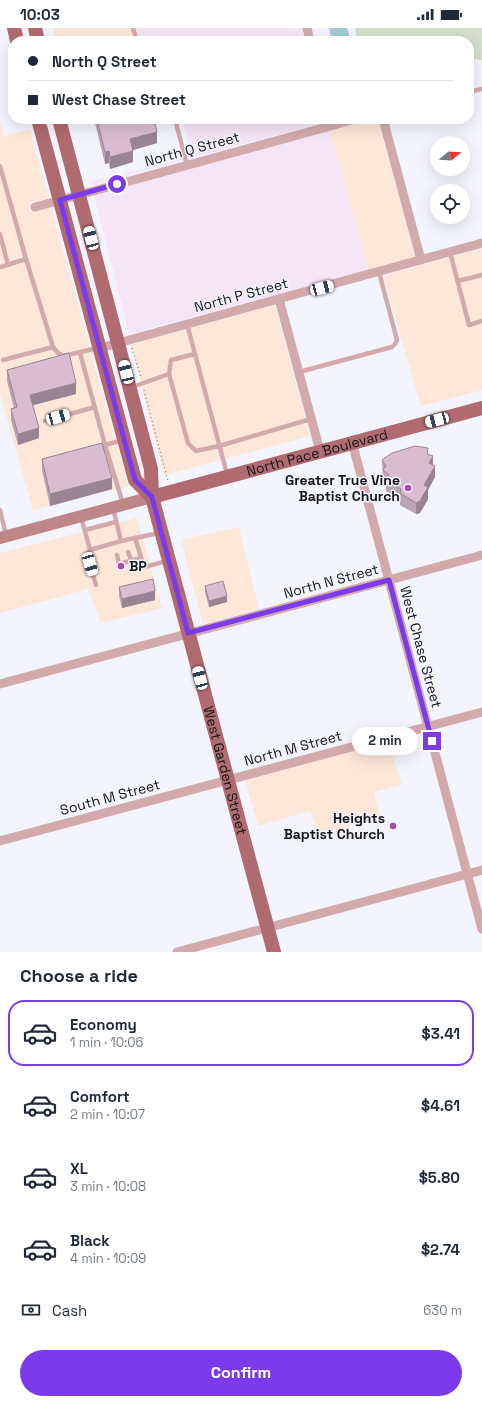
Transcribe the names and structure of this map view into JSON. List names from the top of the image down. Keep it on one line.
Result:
{"streets":{"main road":["North Pace Boulevard","West Garden Street"],"street":["North Q Street","North P Street","North N Street","West Chase Street","North M Street","South M Street"]},"crossings":[["North Q Street","West Garden Street"],["North P Street","West Garden Street"],["North Pace Boulevard","West Chase Street"],["North Pace Boulevard","West Garden Street"],["North N Street","West Chase Street"],["North N Street","West Garden Street"],["West Chase Street","North M Street"],["North M Street","West Garden Street"],["North M Street","South M Street"],["West Garden Street","South M Street"]],"places":["Greater True Vine Baptist Church","BP","Heights Baptist Church"],"north":"right","page":{"status":"10:03","banner":["North Q Street","West Chase Street"],"bubble":"2 min","heading":"Choose a ride","list":[{"name":"Economy","note":"1 min · 10:06","value":"$3.41"},{"name":"Comfort","note":"2 min · 10:07","value":"$4.61"},{"name":"XL","note":"3 min · 10:08","value":"$5.80"},{"name":"Black","note":"4 min · 10:09","value":"$2.74"}],"pay":["Cash","630 m"],"buttons":"Confirm"}}
